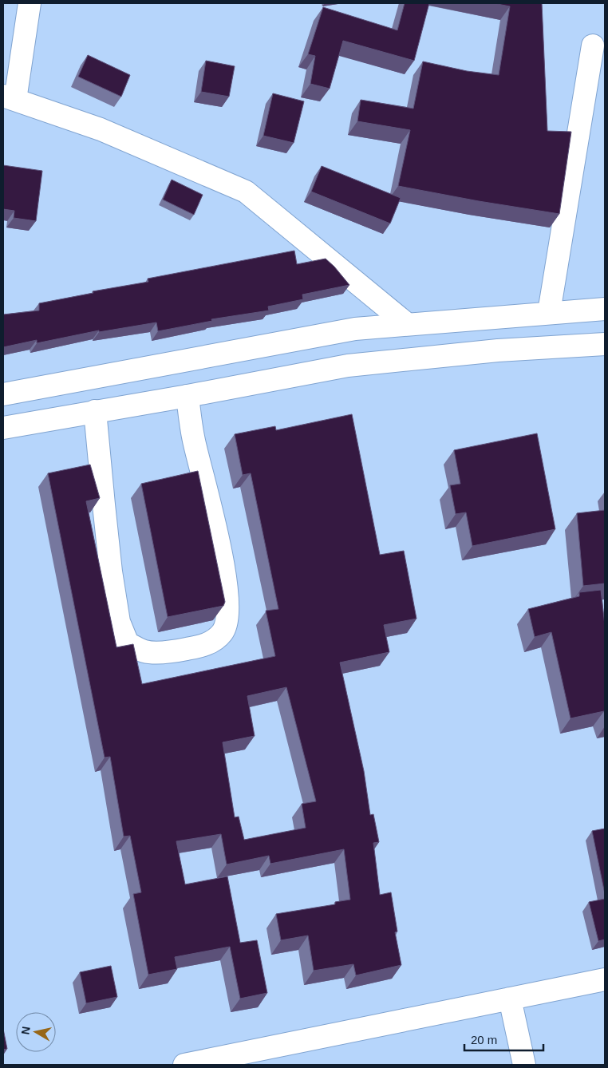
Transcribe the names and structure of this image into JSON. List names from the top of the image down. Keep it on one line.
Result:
{"scale_bar":"20 m","north":"left"}
